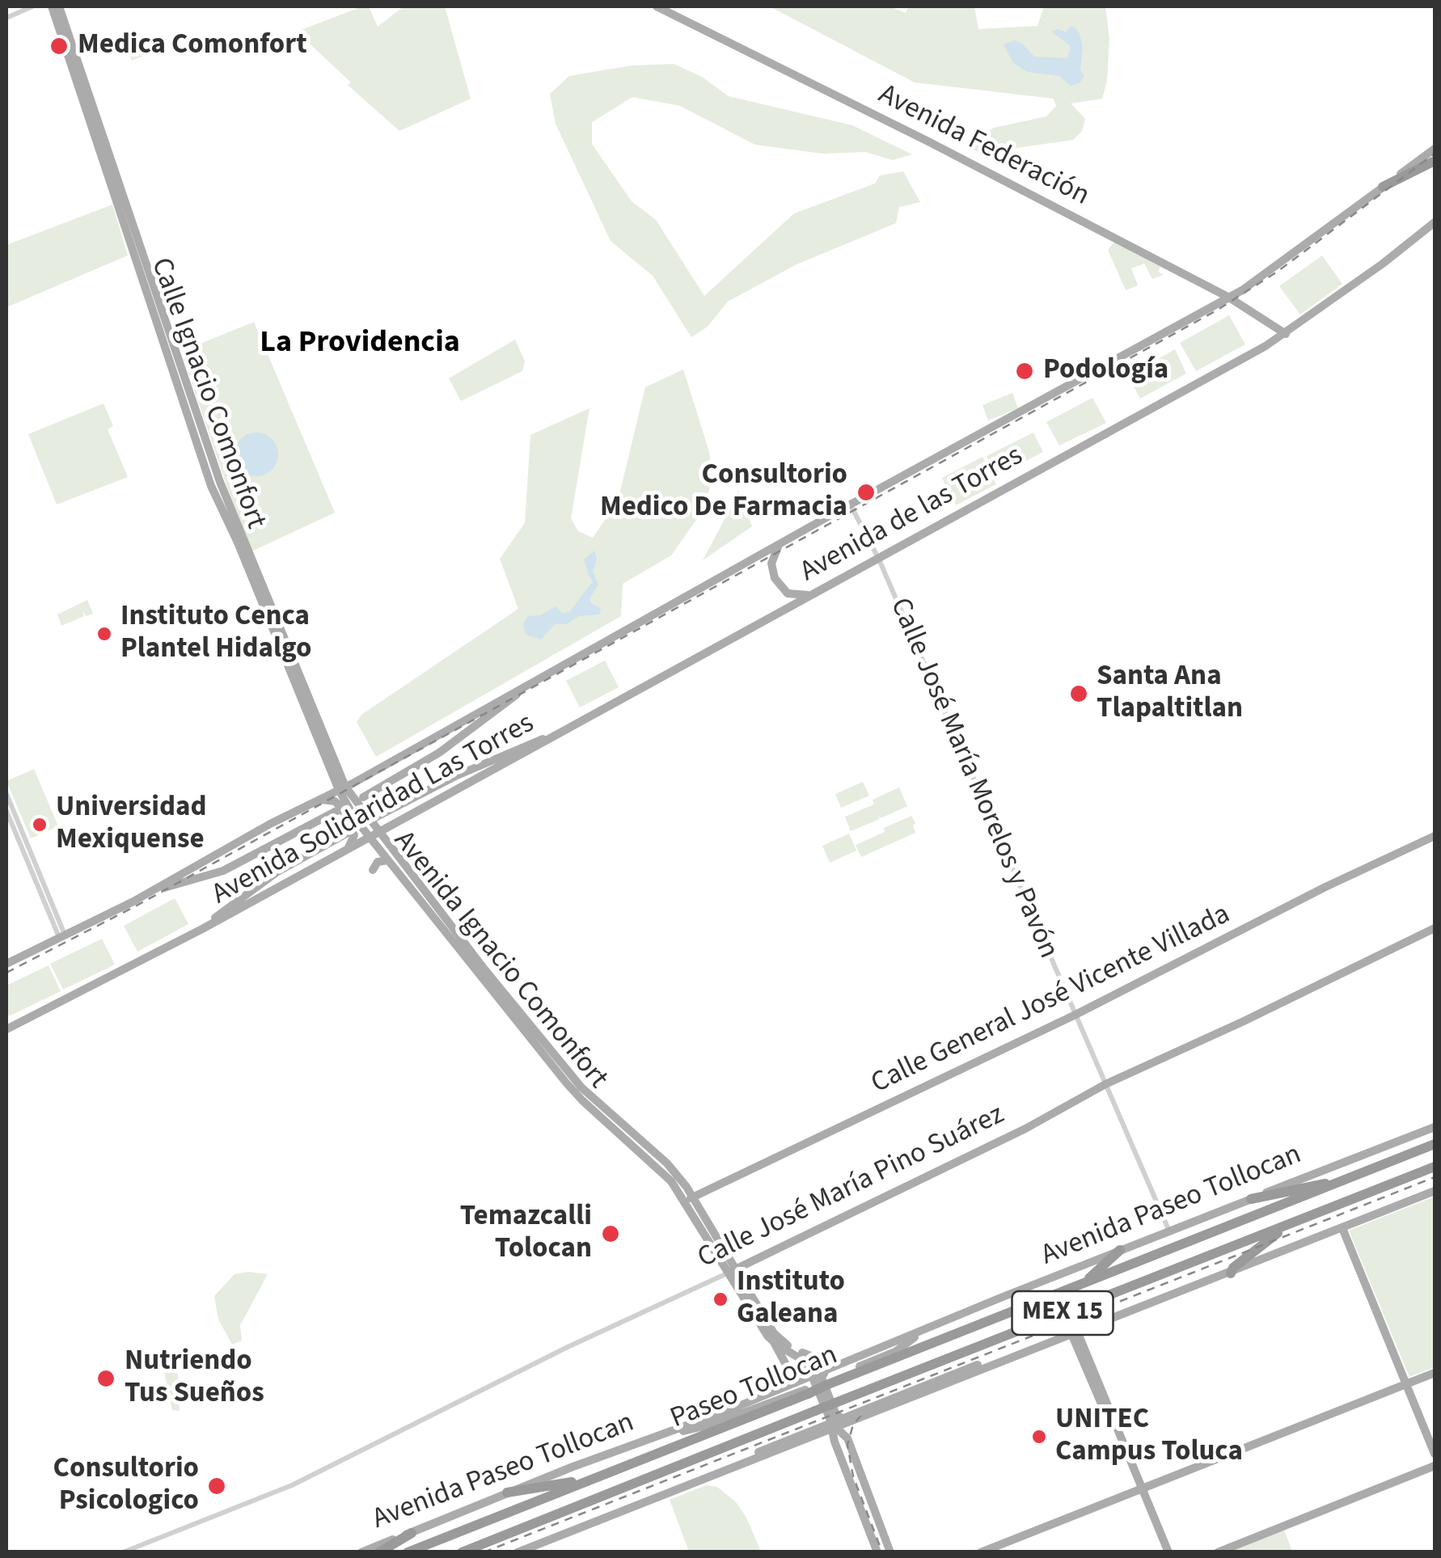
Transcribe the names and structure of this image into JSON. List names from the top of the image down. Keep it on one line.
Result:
{"streets":{"highway":["MEX 15","Paseo Tollocan"],"main road":["Avenida Federación","Calle Ignacio Comonfort","Avenida de las Torres","Avenida Solidaridad Las Torres","Avenida Ignacio Comonfort","Calle General José Vicente Villada","Calle José María Pino Suárez","Avenida Paseo Tollocan"],"street":["Calle José María Morelos y Pavón"]},"crossings":[["Avenida Federación","Avenida de las Torres"],["Calle Ignacio Comonfort","Avenida Solidaridad Las Torres"],["Calle Ignacio Comonfort","Avenida Ignacio Comonfort"],["Avenida de las Torres","Calle José María Morelos y Pavón"],["Avenida de las Torres","Avenida Solidaridad Las Torres"],["Calle José María Morelos y Pavón","Calle General José Vicente Villada"],["Calle José María Morelos y Pavón","Calle José María Pino Suárez"],["Calle José María Morelos y Pavón","Avenida Paseo Tollocan"],["Avenida Solidaridad Las Torres","Avenida Ignacio Comonfort"],["Avenida Ignacio Comonfort","Calle General José Vicente Villada"],["Avenida Ignacio Comonfort","Calle José María Pino Suárez"],["Avenida Ignacio Comonfort","Avenida Paseo Tollocan"],["Avenida Paseo Tollocan","Paseo Tollocan"]],"districts":["La Providencia"],"places":["Medica Comonfort","Podología","Consultorio Medico De Farmacia","Instituto Cenca Plantel Hidalgo","Santa Ana Tlapaltitlan","Universidad Mexiquense","Temazcalli Tolocan","Instituto Galeana","Nutriendo Tus Sueños","UNITEC Campus Toluca","Consultorio Psicologico"]}
